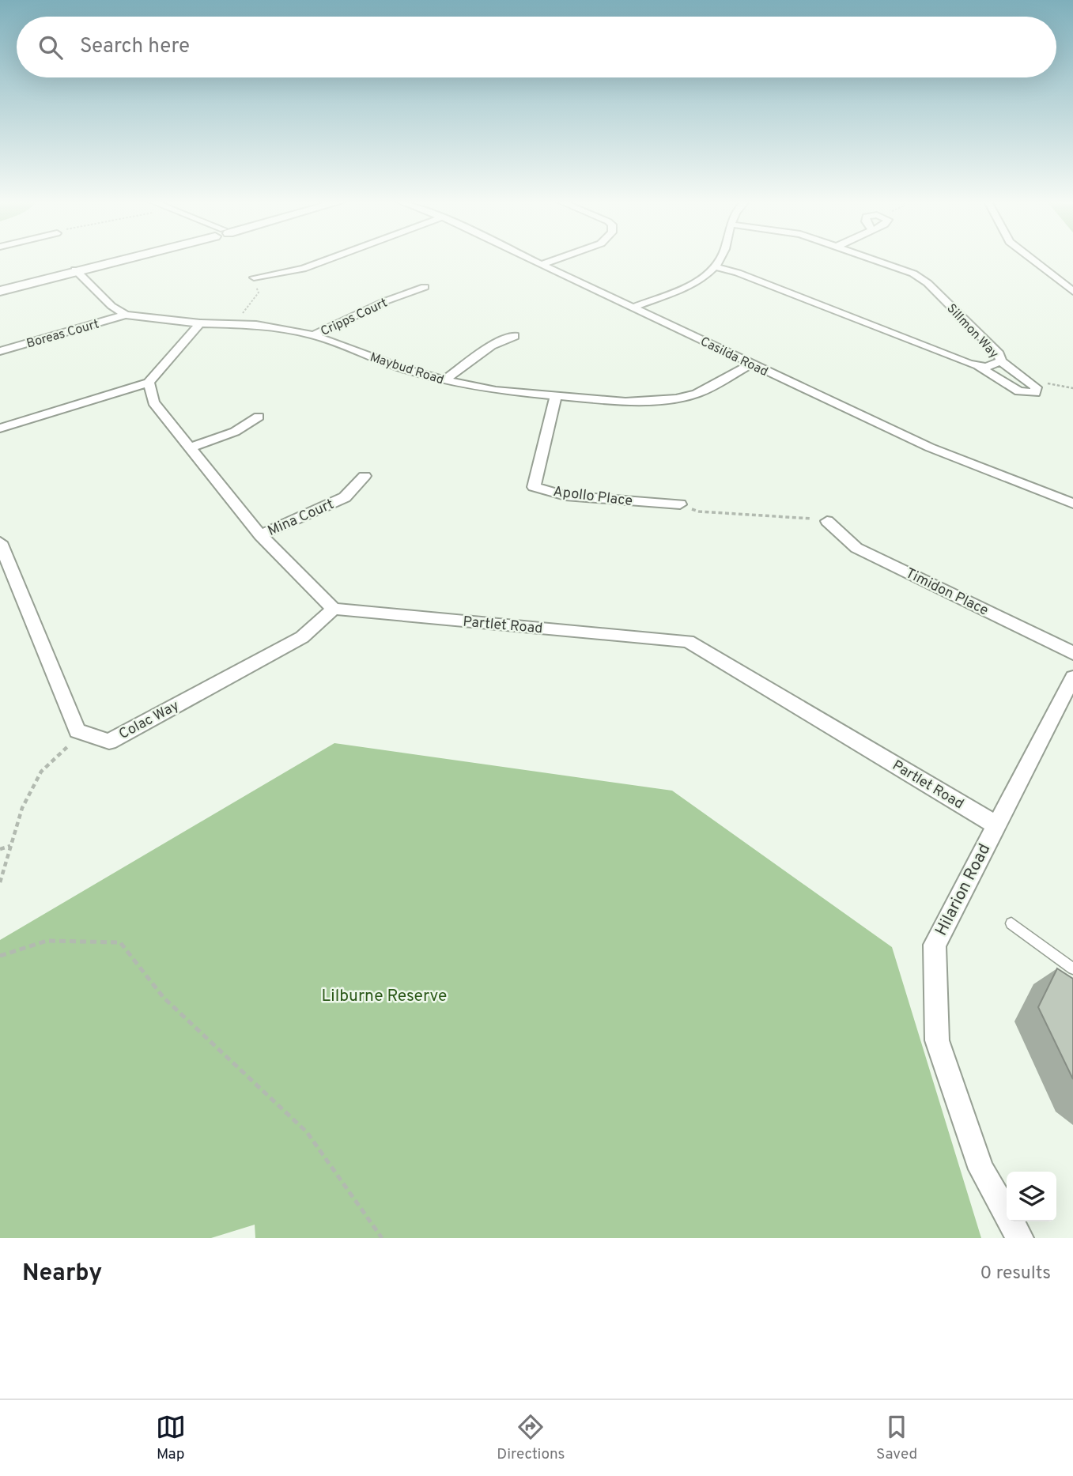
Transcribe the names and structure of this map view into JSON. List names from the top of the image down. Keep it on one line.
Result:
{"streets":{"street":["Cripps Court","Sillmon Way","Boreas Court","Casilda Road","Maybud Road","Apollo Place","Mina Court","Timidon Place","Partlet Road","Colac Way","Hilarion Road"]},"crossings":[["Cripps Court","Maybud Road"],["Boreas Court","Maybud Road"],["Casilda Road","Maybud Road"],["Maybud Road","Apollo Place"],["Partlet Road","Colac Way"],["Partlet Road","Hilarion Road"]],"parks":["Lilburne Reserve"],"page":{"search":"Search here","heading":["Nearby","0 results"],"nav":["Map","Directions","Saved"]}}
